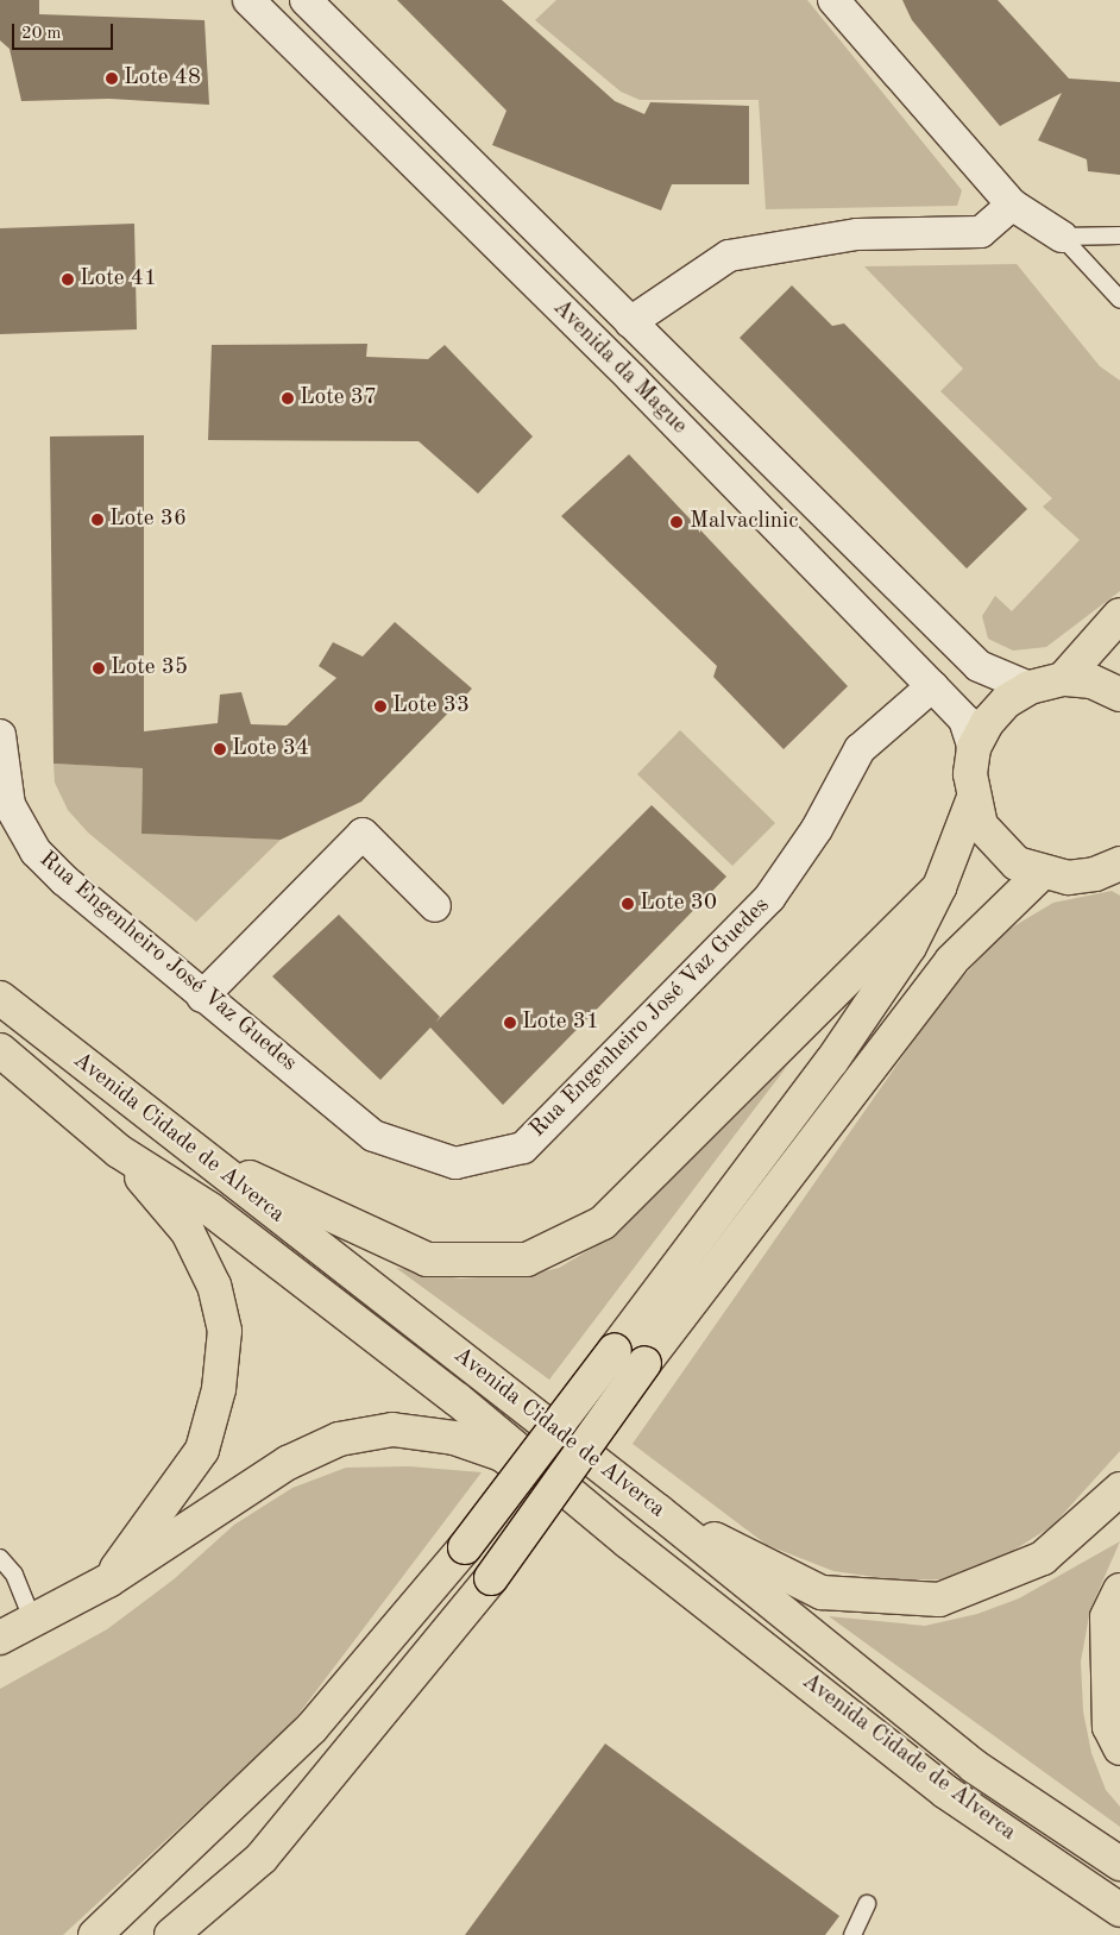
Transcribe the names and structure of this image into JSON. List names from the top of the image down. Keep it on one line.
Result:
{"streets":{"main road":["Avenida Cidade de Alverca"],"street":["Avenida da Mague","Rua Engenheiro José Vaz Guedes"]},"crossings":[["Avenida da Mague","Rua Engenheiro José Vaz Guedes"]],"places":["Lote 48","Lote 41","Lote 37","Lote 36","Malvaclinic","Lote 35","Lote 33","Lote 34","Lote 30","Lote 31"],"scale_bar":"20 m"}
